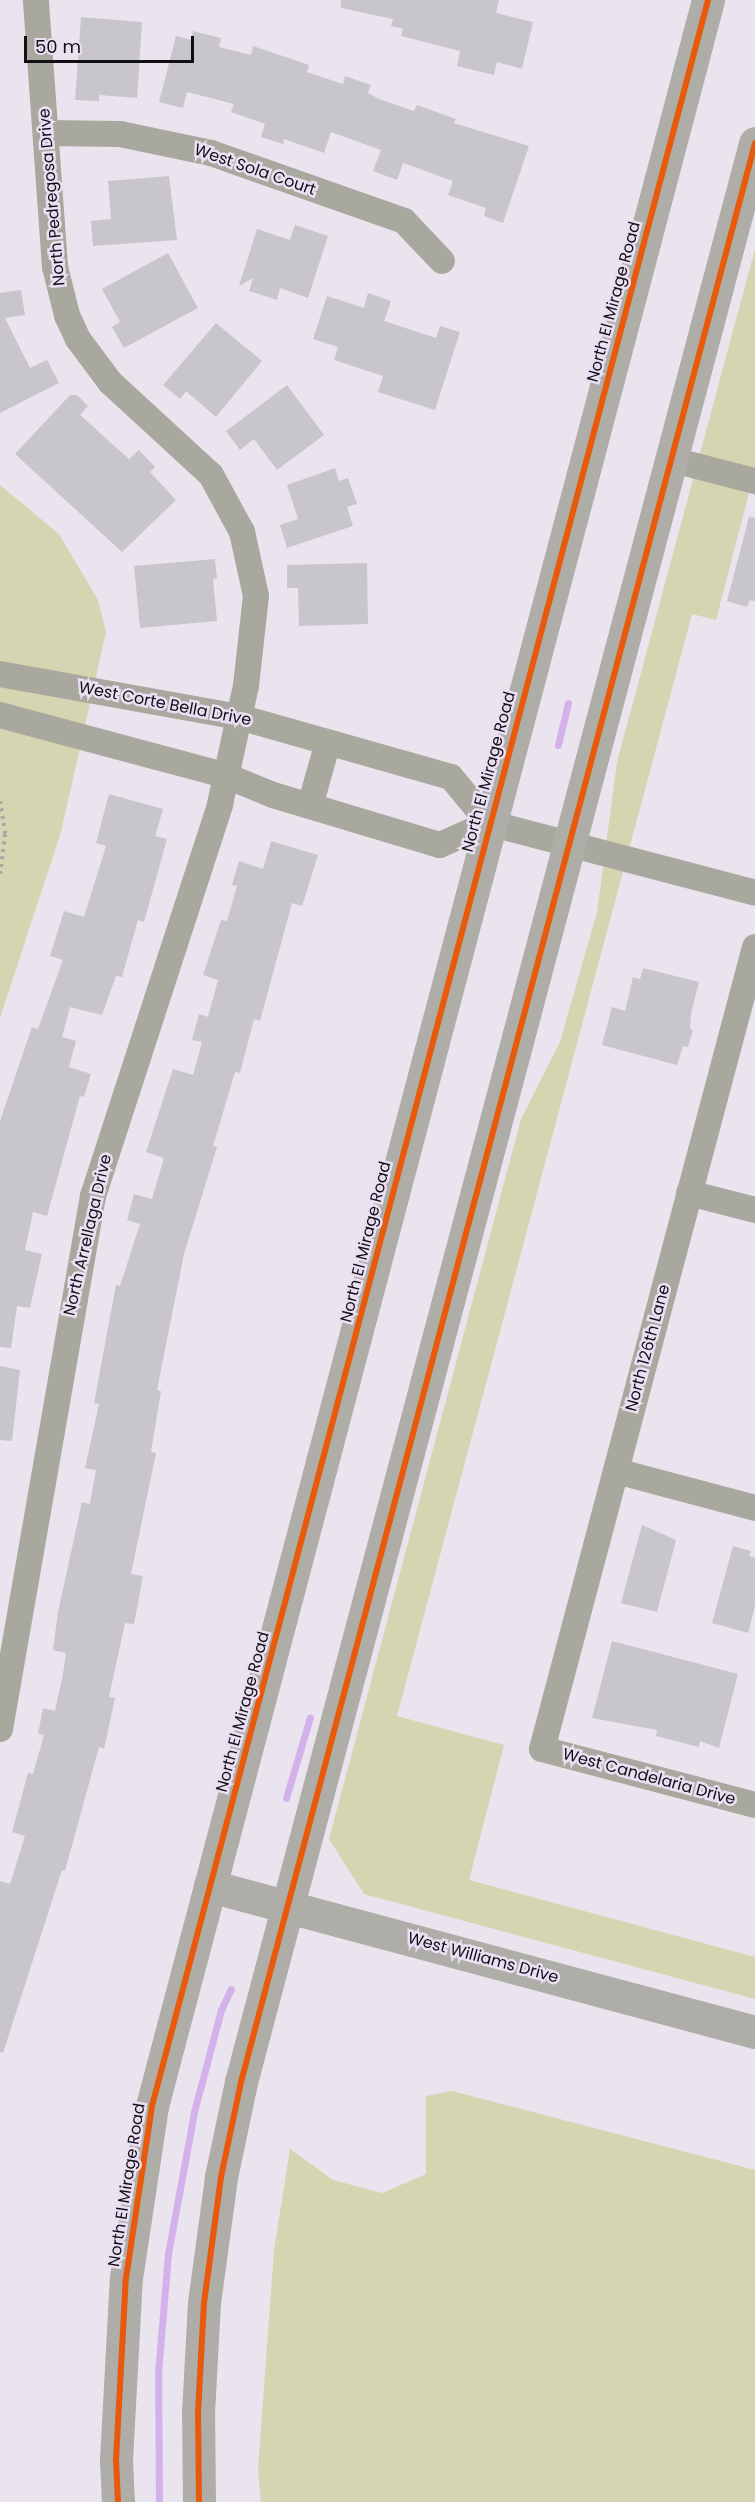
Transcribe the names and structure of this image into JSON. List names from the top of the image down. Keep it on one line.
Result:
{"streets":{"main road":["North El Mirage Road","West Williams Drive"],"street":["West Sola Court","North Pedregosa Drive","West Corte Bella Drive","North Arrellaga Drive","North 126th Lane","West Candelaria Drive"]},"crossings":[["West Sola Court","North Pedregosa Drive"],["North Pedregosa Drive","West Corte Bella Drive"],["North Pedregosa Drive","North Arrellaga Drive"],["North El Mirage Road","West Corte Bella Drive"],["North El Mirage Road","West Williams Drive"],["North 126th Lane","West Candelaria Drive"]],"scale_bar":"50 m"}
